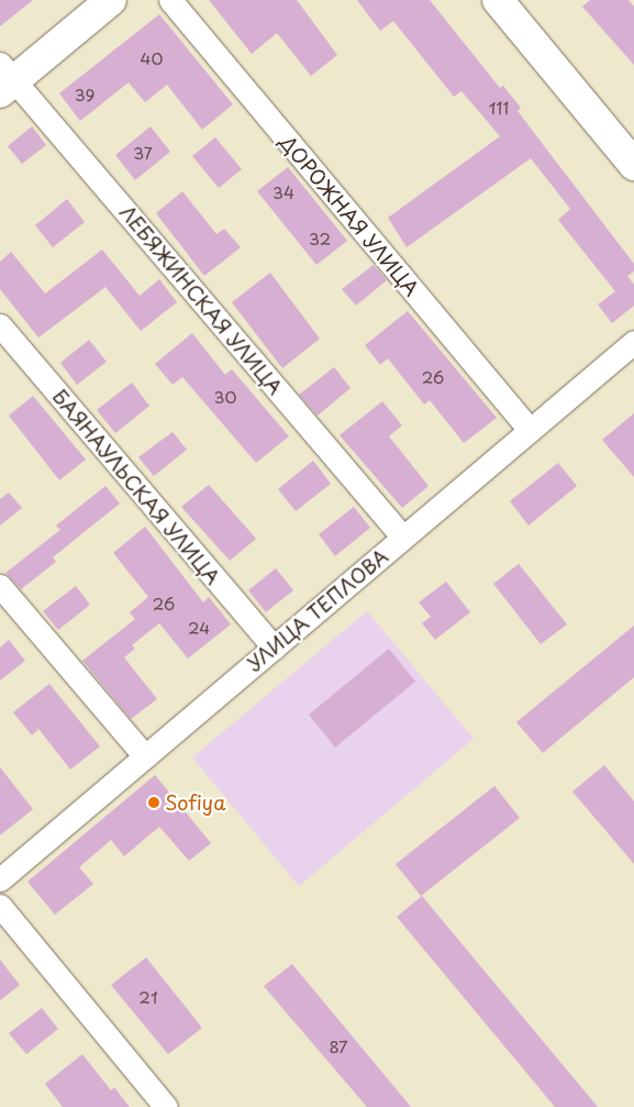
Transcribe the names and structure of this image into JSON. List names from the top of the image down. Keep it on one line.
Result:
{"streets":{"street":["ДОРОЖНАЯ УЛИЦА","ЛЕБЯЖИНСКАЯ УЛИЦА","БАЯНАУЛЬСКАЯ УЛИЦА","УЛИЦА ТЕПЛОВА"]},"crossings":[["ДОРОЖНАЯ УЛИЦА","УЛИЦА ТЕПЛОВА"],["ЛЕБЯЖИНСКАЯ УЛИЦА","УЛИЦА ТЕПЛОВА"],["БАЯНАУЛЬСКАЯ УЛИЦА","УЛИЦА ТЕПЛОВА"]],"places":["Sofiya"],"house_numbers":["40","39","111","37","34","32","26","30","26","24","21","87"]}
